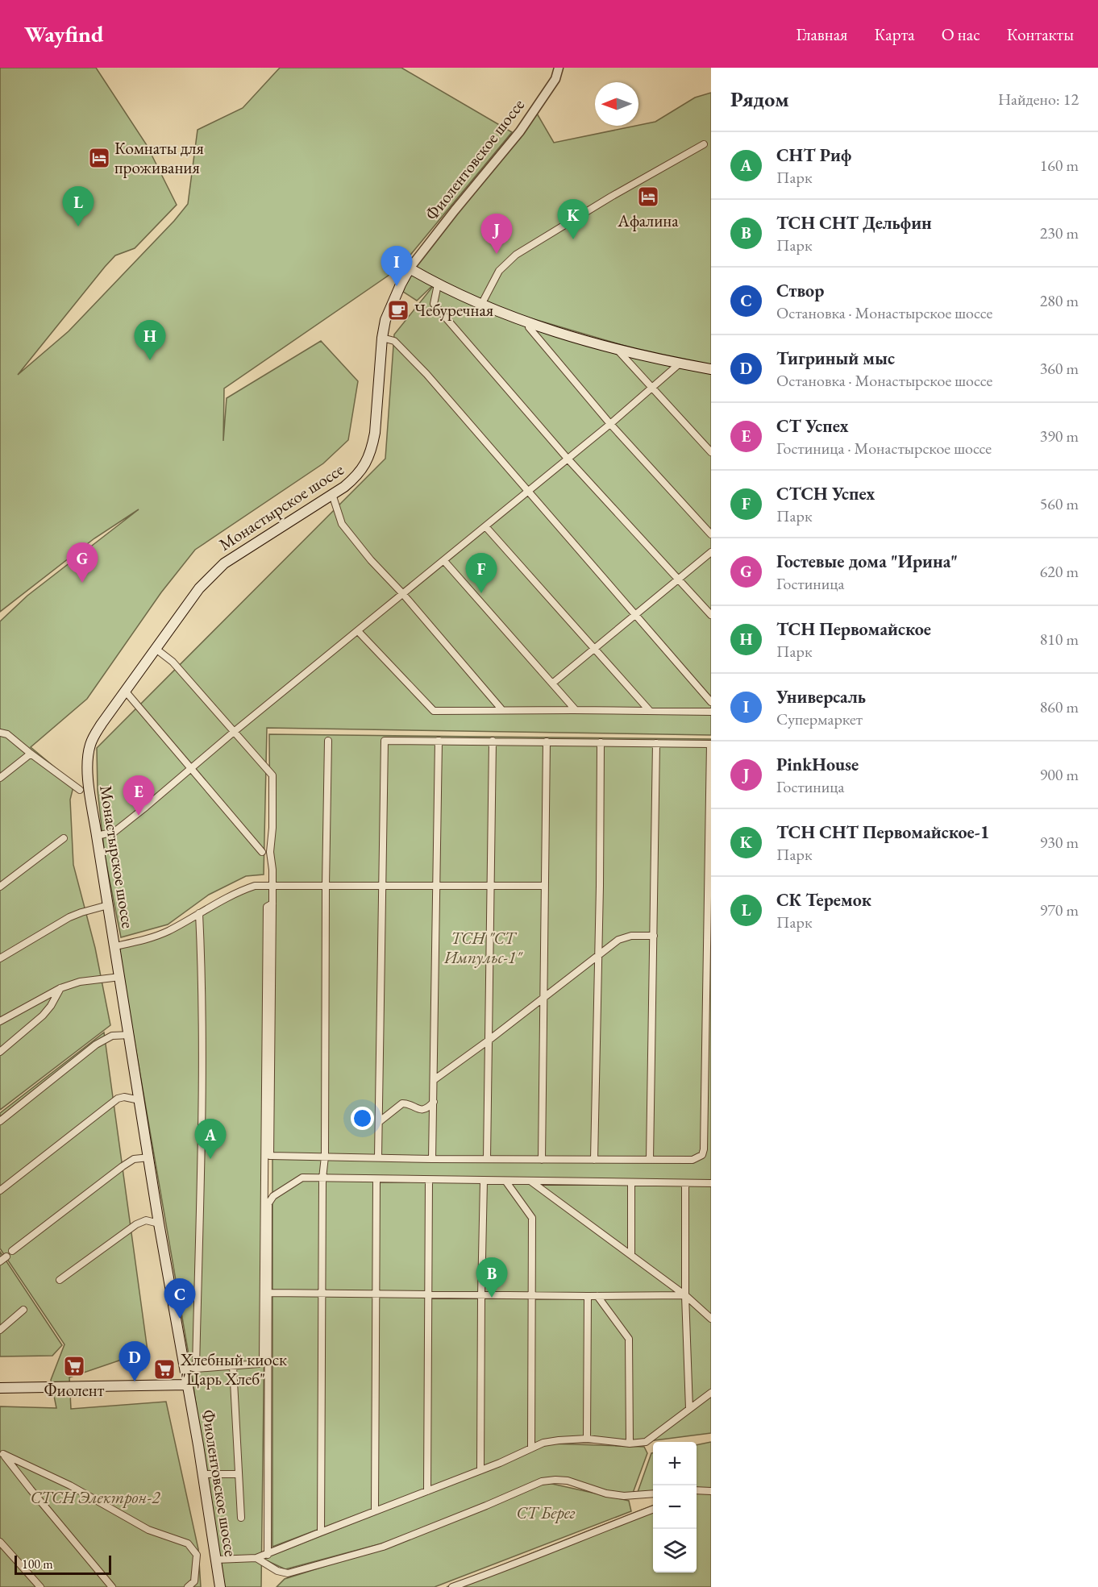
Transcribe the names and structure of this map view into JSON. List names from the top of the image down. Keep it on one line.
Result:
{"streets":{"main road":["Фиолентовское шоссе","Монастырское шоссе"]},"crossings":[["Фиолентовское шоссе","Монастырское шоссе"]],"parks":["ТСН \"СТ Импульс-1\"","СТСН Электрон-2","СТ Берег"],"places":{"hotel":["Комнаты для проживания","Афалина"],"cafe":["Чебуречная"],"supermarket":["Фиолент","Хлебный киоск \"Царь Хлеб\""]},"scale_bar":"100 m","north":"left","page":{"header":"Wayfind","nav":["Главная","Карта","О нас","Контакты"],"heading":["Рядом","Найдено: 12"],"list":[{"mark":"A","name":"СНТ Риф","note":"Парк","value":"160 m"},{"mark":"B","name":"ТСН СНТ Дельфин","note":"Парк","value":"230 m"},{"mark":"C","name":"Створ","note":"Остановка · Монастырское шоссе","value":"280 m"},{"mark":"D","name":"Тигриный мыс","note":"Остановка · Монастырское шоссе","value":"360 m"},{"mark":"E","name":"СТ Успех","note":"Гостиница · Монастырское шоссе","value":"390 m"},{"mark":"F","name":"СТСН Успех","note":"Парк","value":"560 m"},{"mark":"G","name":"Гостевые дома \"Ирина\"","note":"Гостиница","value":"620 m"},{"mark":"H","name":"ТСН Первомайское","note":"Парк","value":"810 m"},{"mark":"I","name":"Универсаль","note":"Супермаркет","value":"860 m"},{"mark":"J","name":"PinkHouse","note":"Гостиница","value":"900 m"},{"mark":"K","name":"ТСН СНТ Первомайское-1","note":"Парк","value":"930 m"},{"mark":"L","name":"СК Теремок","note":"Парк","value":"970 m"}],"pins":["L","K","J","I","H","G","F","E","A","B","C","D"],"map_buttons":["+","−"],"scale":"100 m"}}
